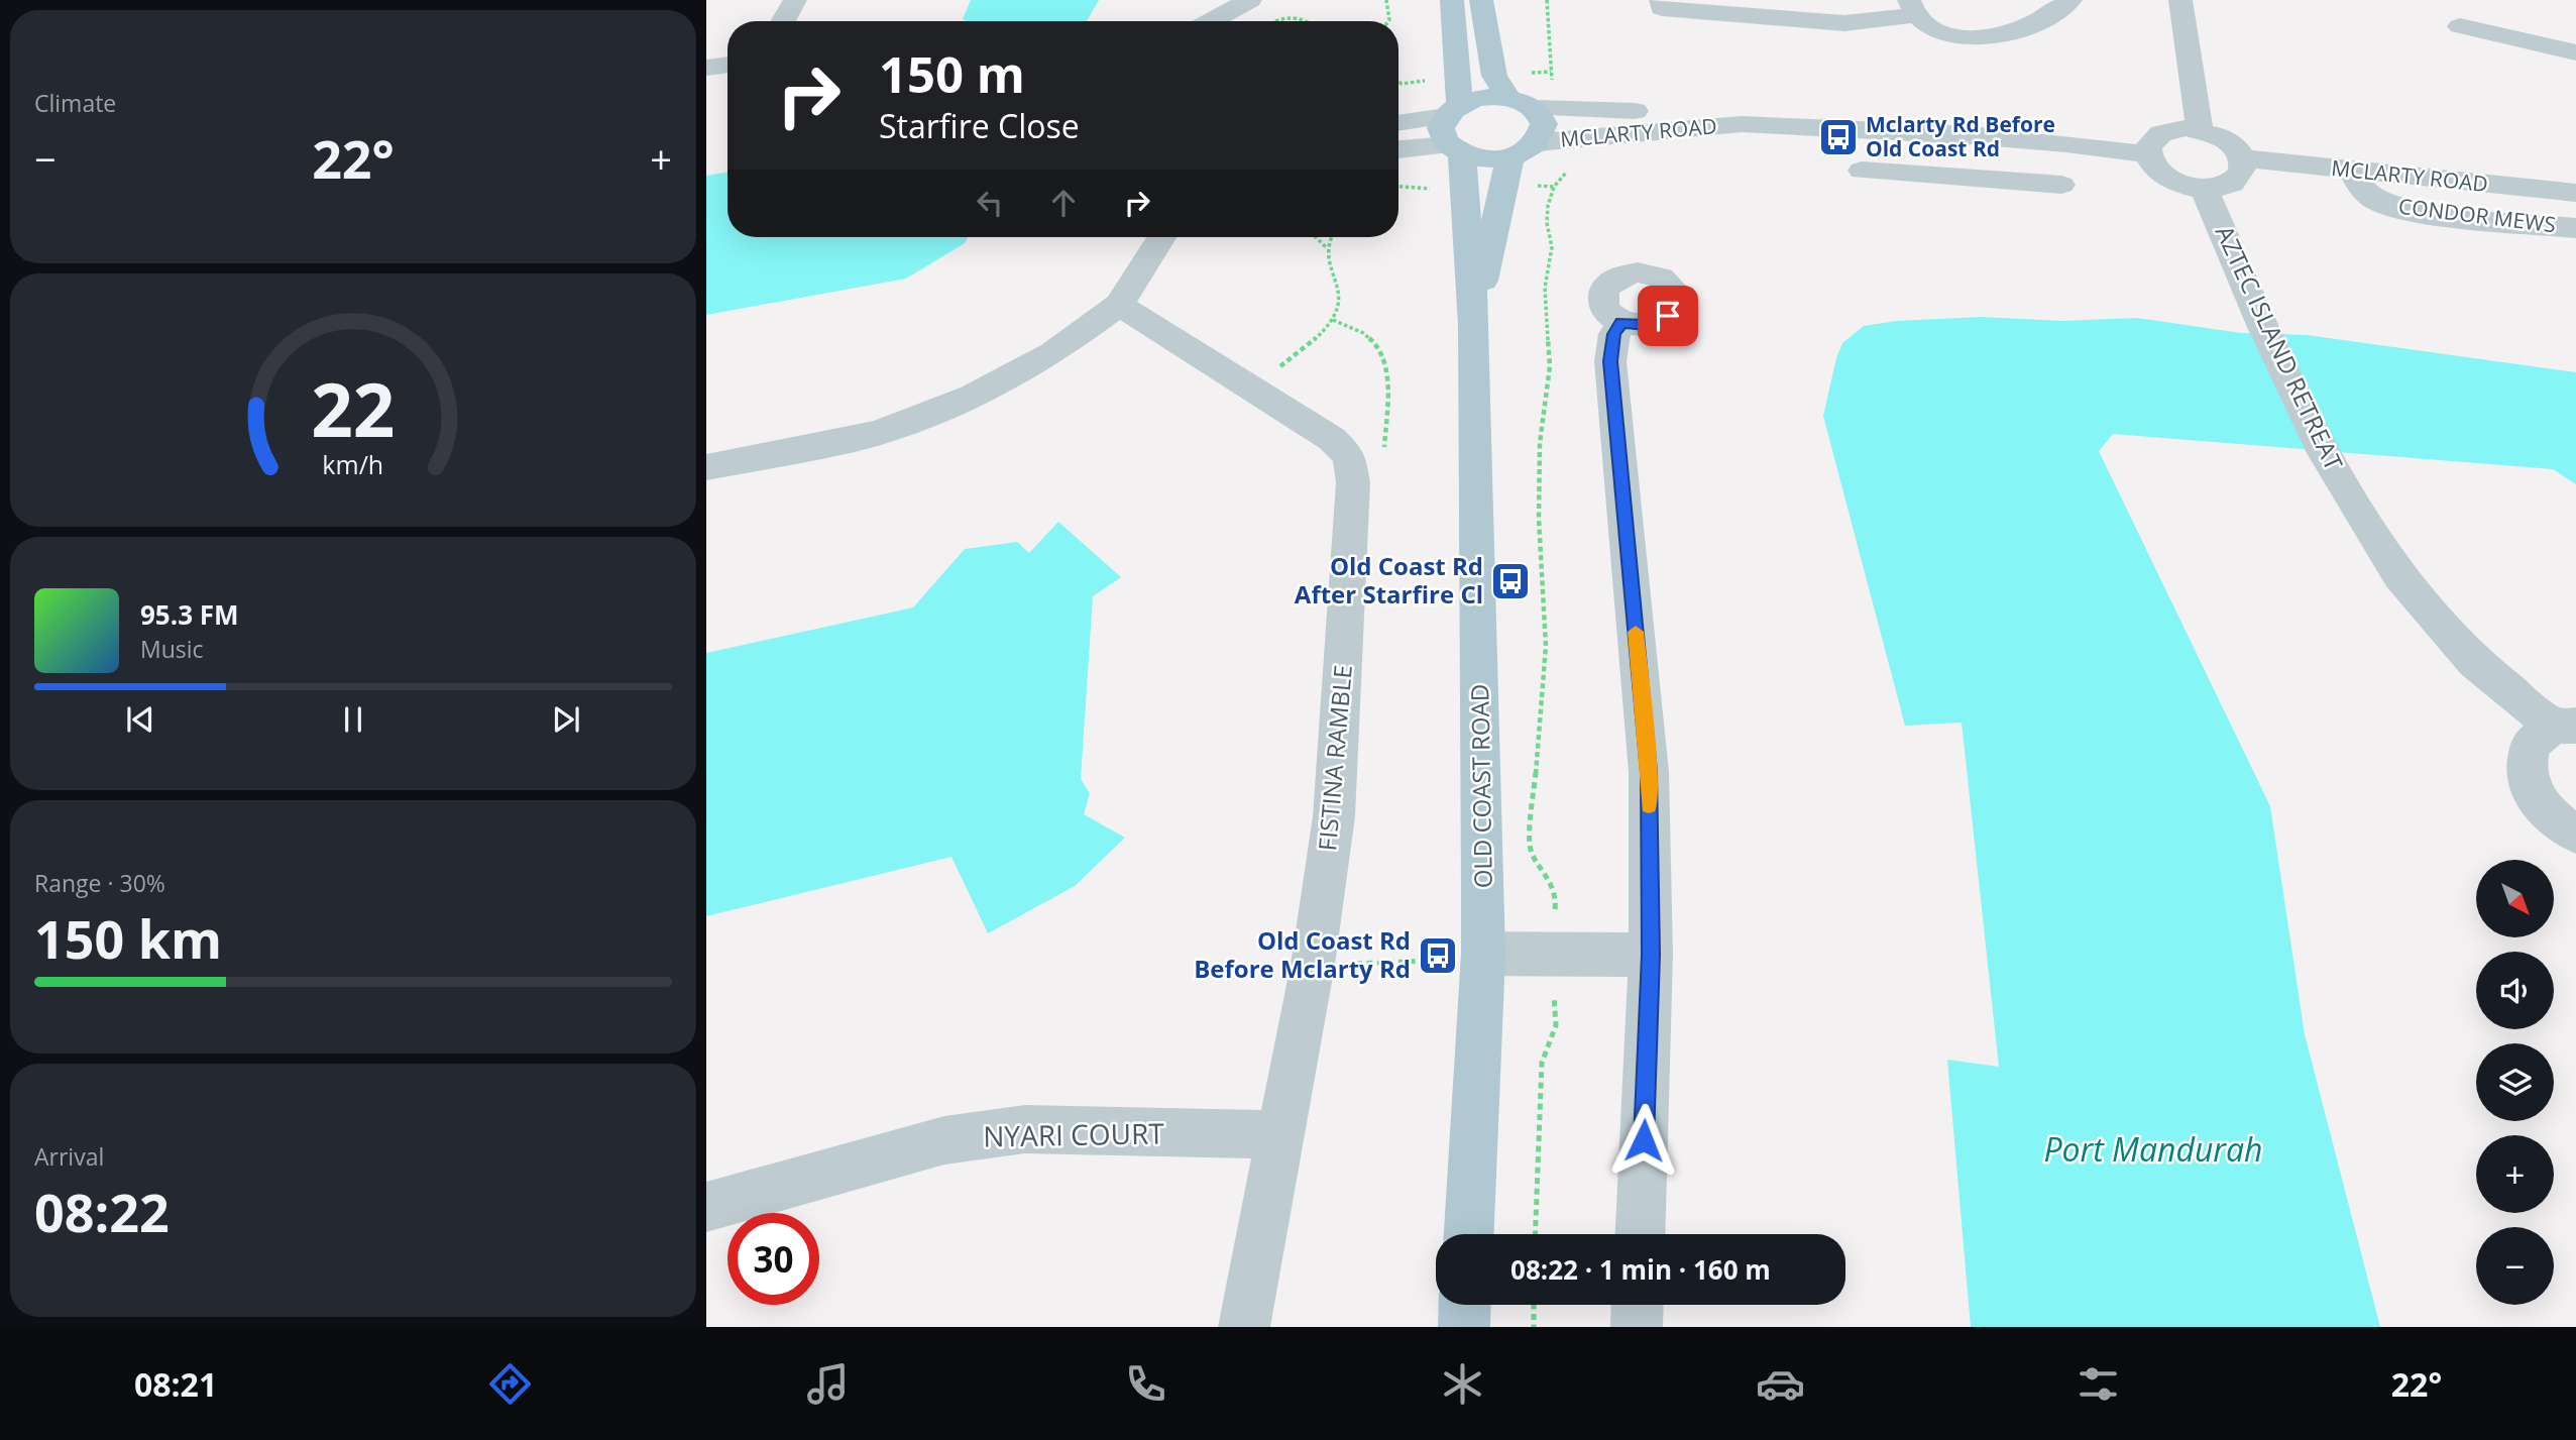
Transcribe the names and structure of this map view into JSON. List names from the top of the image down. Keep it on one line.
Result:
{"streets":{"main road":["OLD COAST ROAD"],"street":["MCLARTY ROAD","CONDOR MEWS","AZTEC ISLAND RETREAT","FISTINA RAMBLE","NYARI COURT"]},"crossings":[["MCLARTY ROAD","CONDOR MEWS"],["MCLARTY ROAD","AZTEC ISLAND RETREAT"],["MCLARTY ROAD","OLD COAST ROAD"],["FISTINA RAMBLE","NYARI COURT"]],"water":["Port Mandurah"],"places":{"bus stop":["Mclarty Rd Before Old Coast Rd","Old Coast Rd After Starfire Cl","Old Coast Rd Before Mclarty Rd"]},"north":"bottom right","page":{"tile":["Climate",["Range · 30%","150 km"],["Arrival","08:22"]],"turn":["150 m","Starfire Close"],"heat":["−","22°","+"],"song":["95.3 FM","Music"],"map_buttons":["+","−"],"limit":"30","trip":"08:22 · 1 min · 160 m","tabs":["08:21","22°"],"gauge":["22","km/h"]}}
